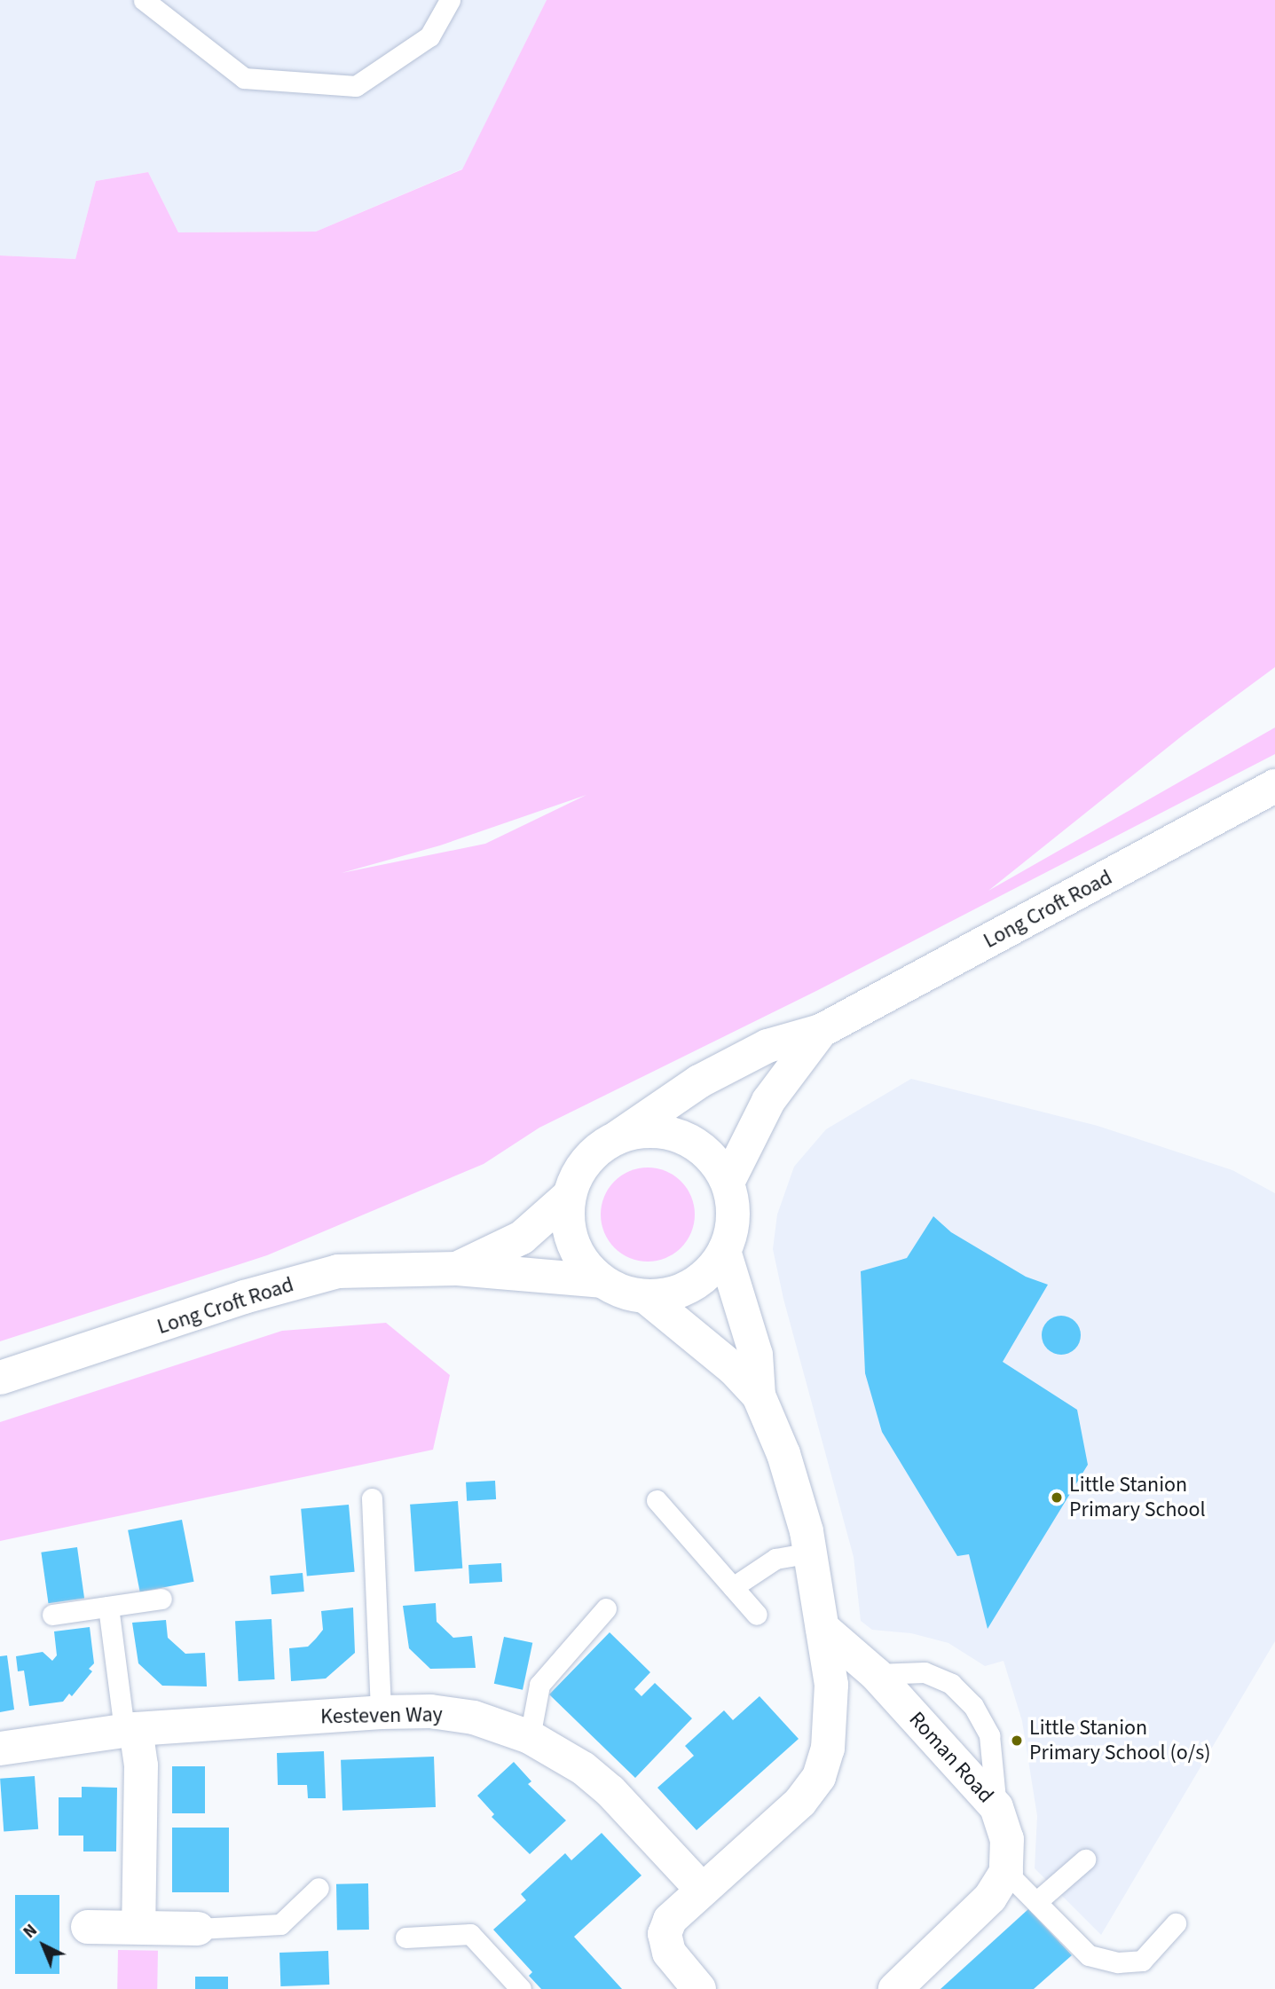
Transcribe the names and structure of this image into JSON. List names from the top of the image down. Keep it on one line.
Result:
{"streets":{"street":["Long Croft Road","Kesteven Way","Roman Road"]},"places":["Little Stanion Primary School","Little Stanion Primary School (o/s)"],"north":"top left"}
